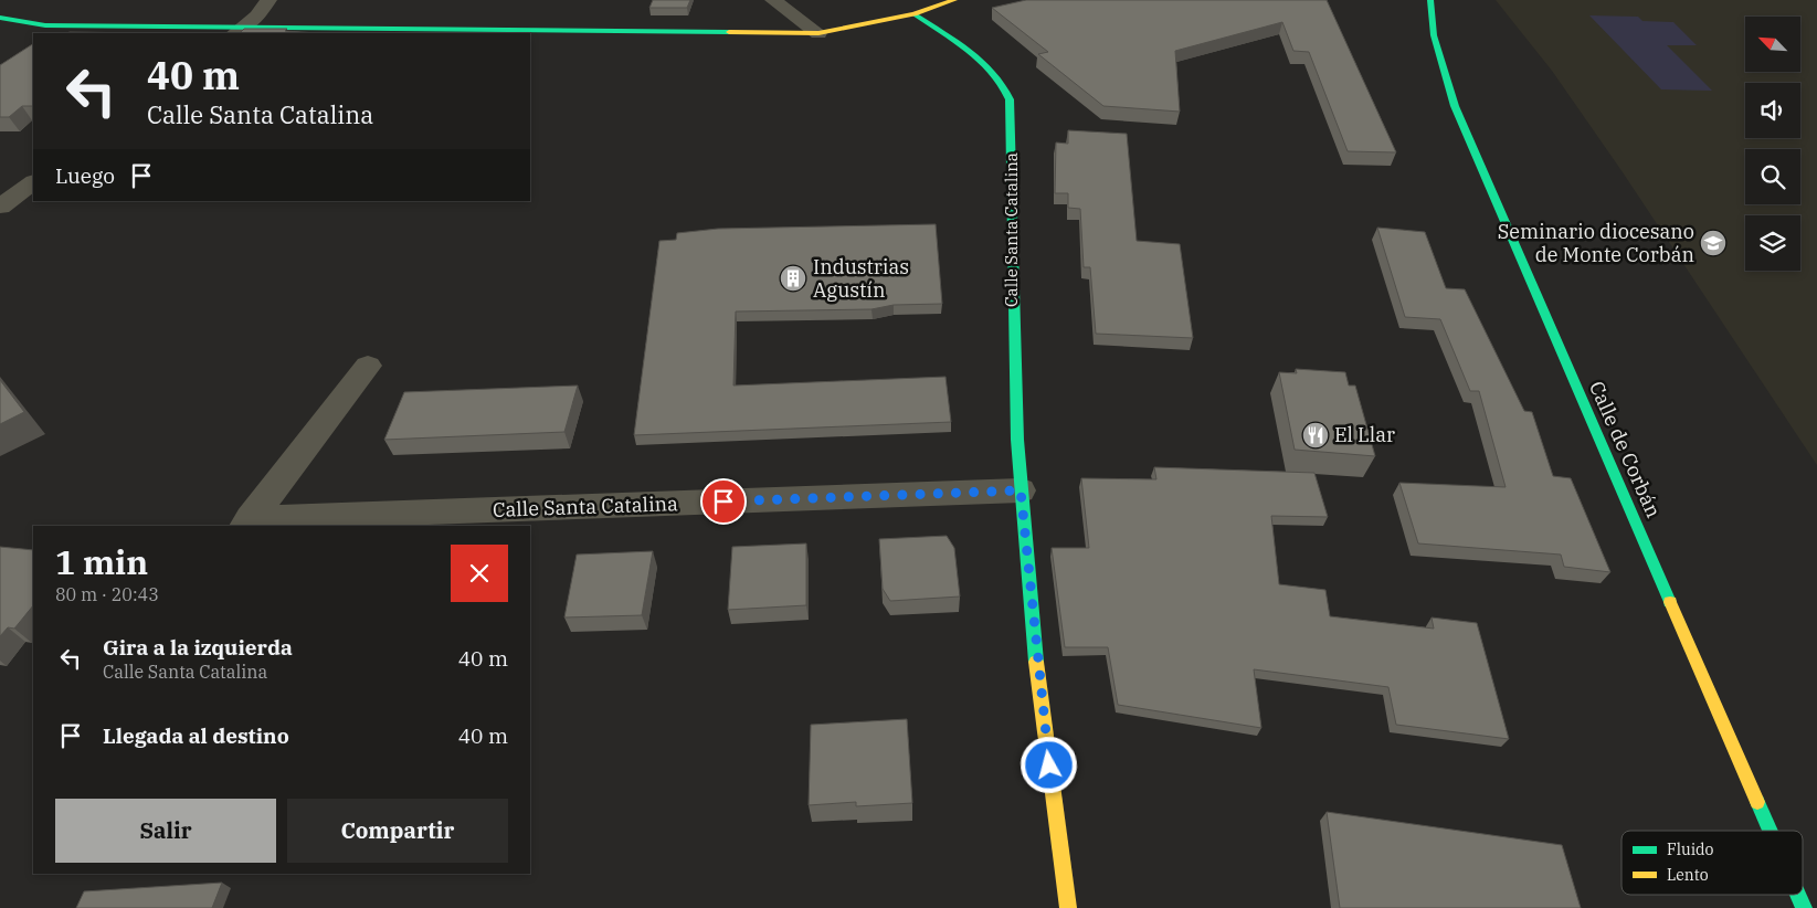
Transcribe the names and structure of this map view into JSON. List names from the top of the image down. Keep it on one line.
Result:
{"streets":{"main road":["Calle Santa Catalina","Calle de Corbán"]},"places":{"school or university":["Seminario diocesano de Monte Corbán"],"building":["Industrias Agustín"],"restaurant":["El Llar"]},"legend":["Fluido","Lento"],"north":"top left","page":{"turn":["40 m","Calle Santa Catalina"],"then":"Luego","heading":["1 min","80 m · 20:43"],"list":[{"name":"Gira a la izquierda","note":"Calle Santa Catalina","value":"40 m"},{"name":"Llegada al destino","value":"40 m"}],"buttons":["Salir","Compartir"]}}
